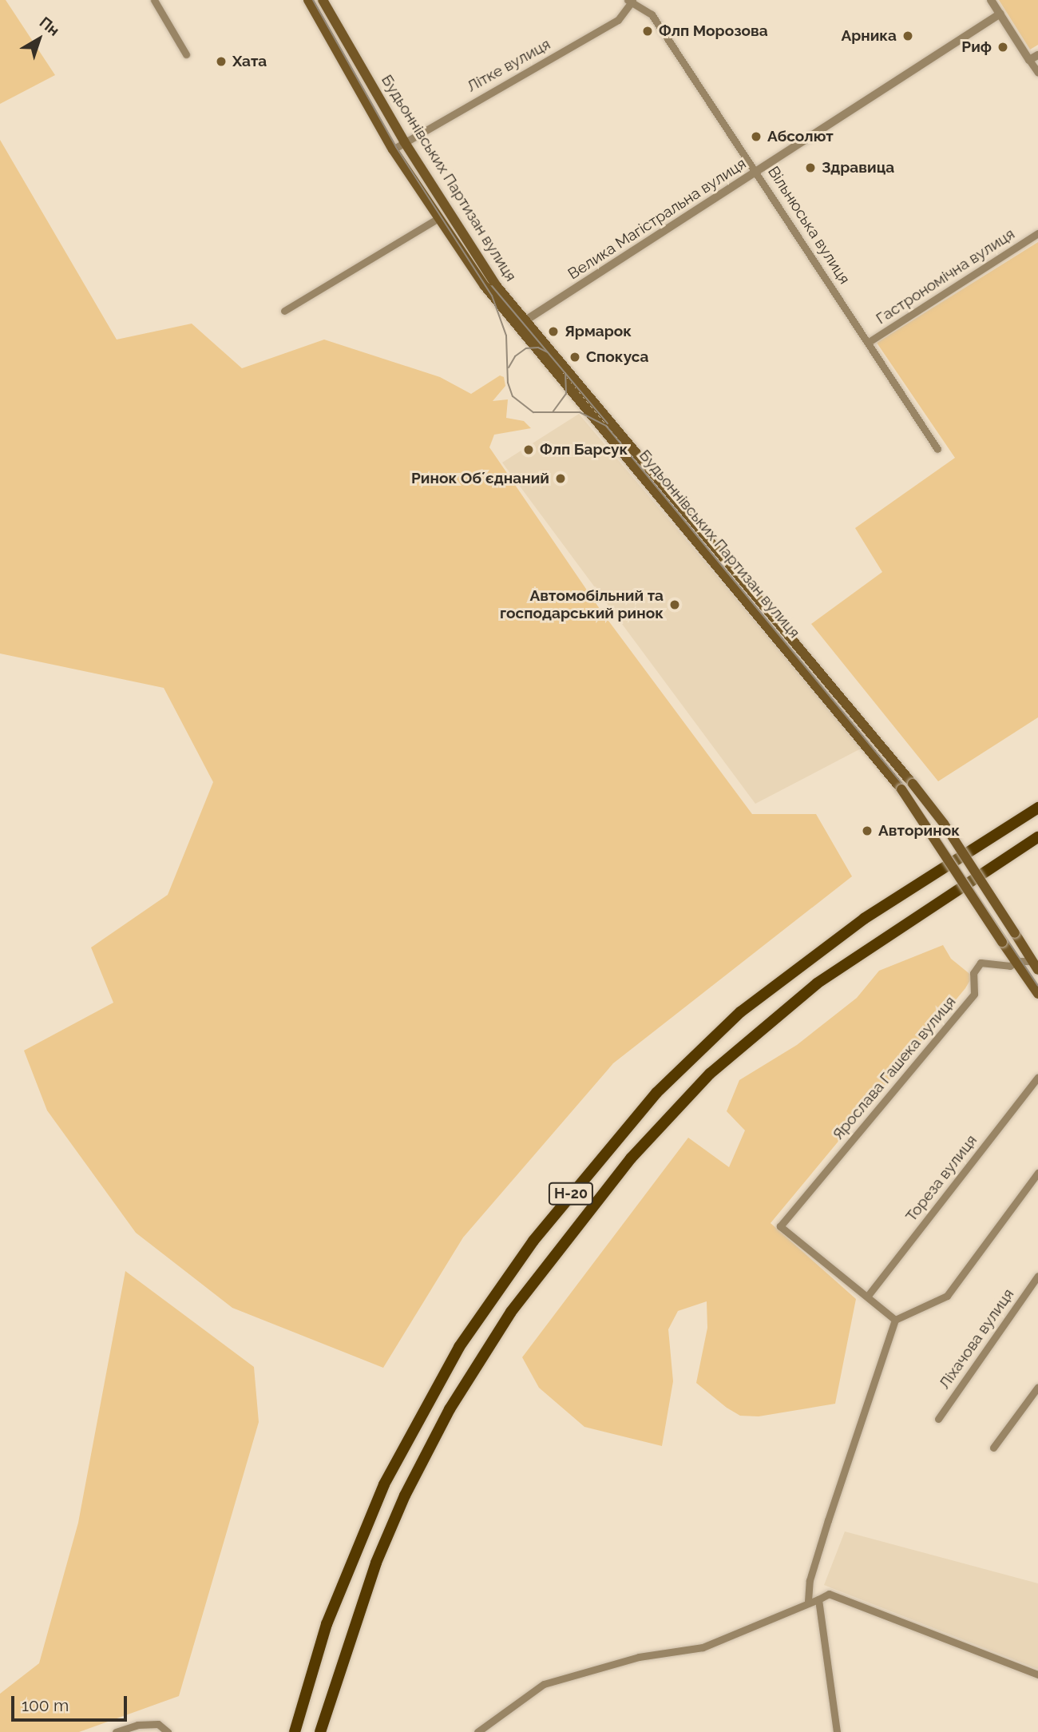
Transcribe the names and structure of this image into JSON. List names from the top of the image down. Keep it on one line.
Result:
{"streets":{"main road":["Будьоннівських Партизан вулиця","Н-20"],"street":["Літке вулиця","Велика Магістральна вулиця","Вільнюська вулиця","Гастрономічна вулиця","Ярослава Гашека вулиця","Тореза вулиця","Ліхачова вулиця"]},"crossings":[["Літке вулиця","Будьоннівських Партизан вулиця"],["Літке вулиця","Вільнюська вулиця"],["Будьоннівських Партизан вулиця","Велика Магістральна вулиця"],["Будьоннівських Партизан вулиця","Ярослава Гашека вулиця"],["Велика Магістральна вулиця","Вільнюська вулиця"],["Вільнюська вулиця","Гастрономічна вулиця"],["Ярослава Гашека вулиця","Тореза вулиця"]],"places":["Флп Морозова","Арника","Риф","Хата","Абсолют","Здравица","Ярмарок","Спокуса","Флп Барсук","Ринок Обʼєднаний","Автомобільний та господарський ринок","Авторинок"],"scale_bar":"100 m","north":"top right"}
